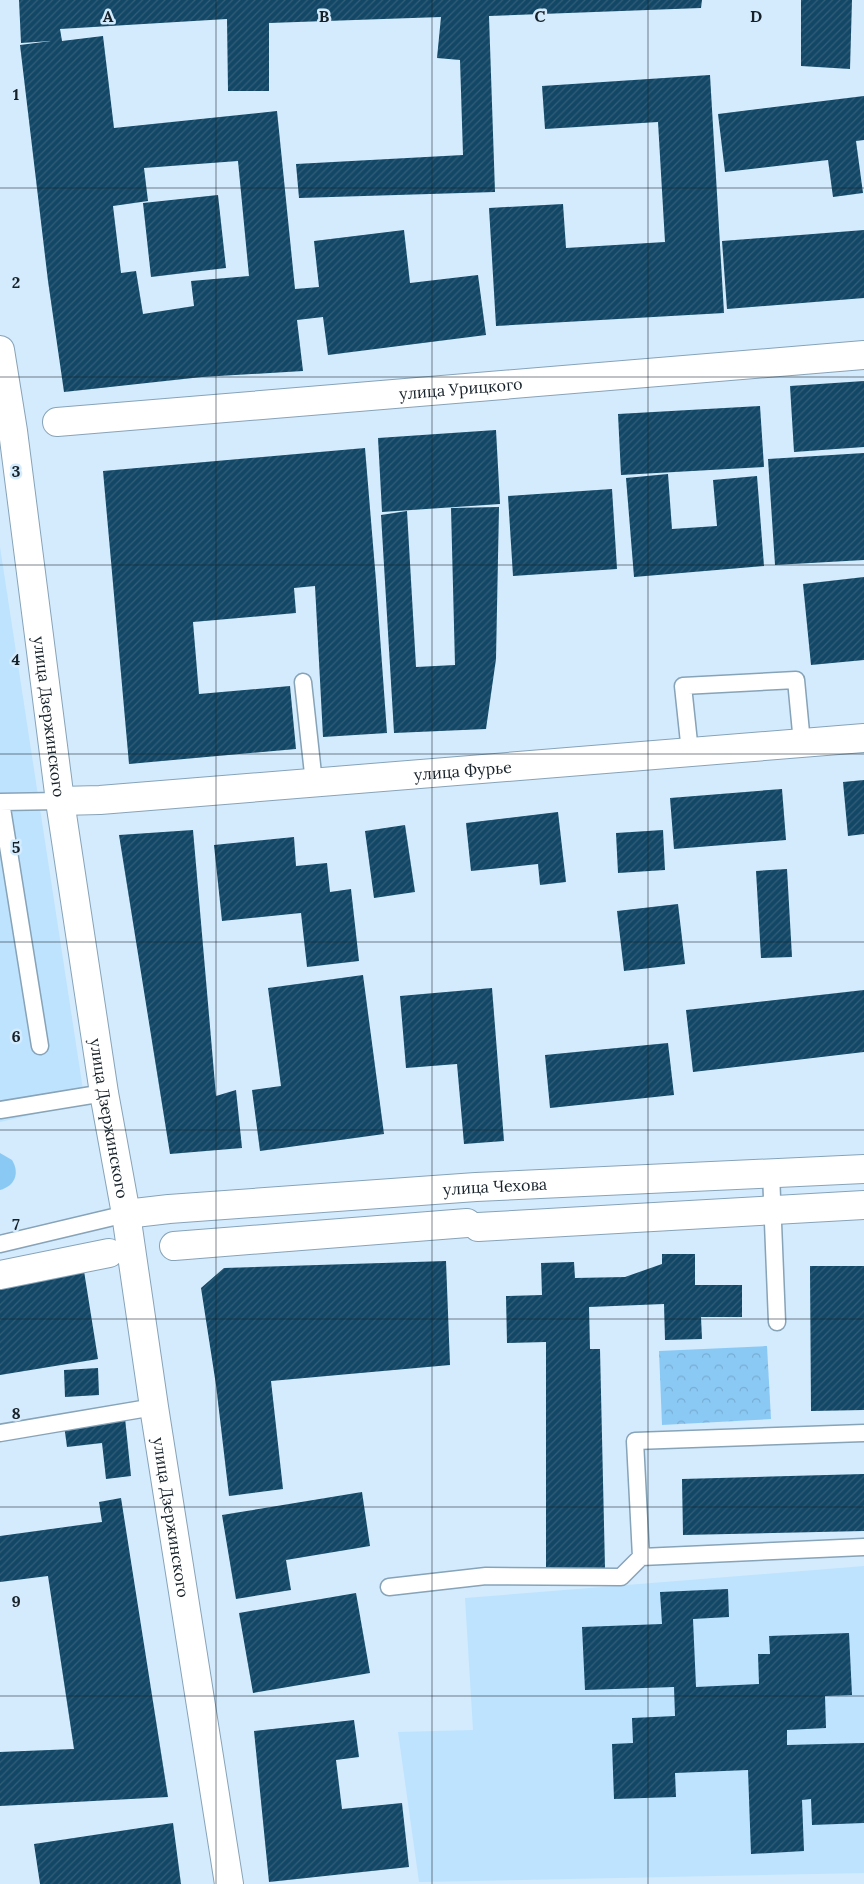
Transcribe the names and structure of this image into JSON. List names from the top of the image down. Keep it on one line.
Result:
{"streets":{"street":["улица Урицкого","улица Дзержинского","улица Фурье","улица Чехова"]},"crossings":[["улица Дзержинского","улица Фурье"],["улица Дзержинского","улица Чехова"]],"grid":{"columns":["A","B","C","D"],"rows":["1","2","3","4","5","6","7","8","9"]}}
